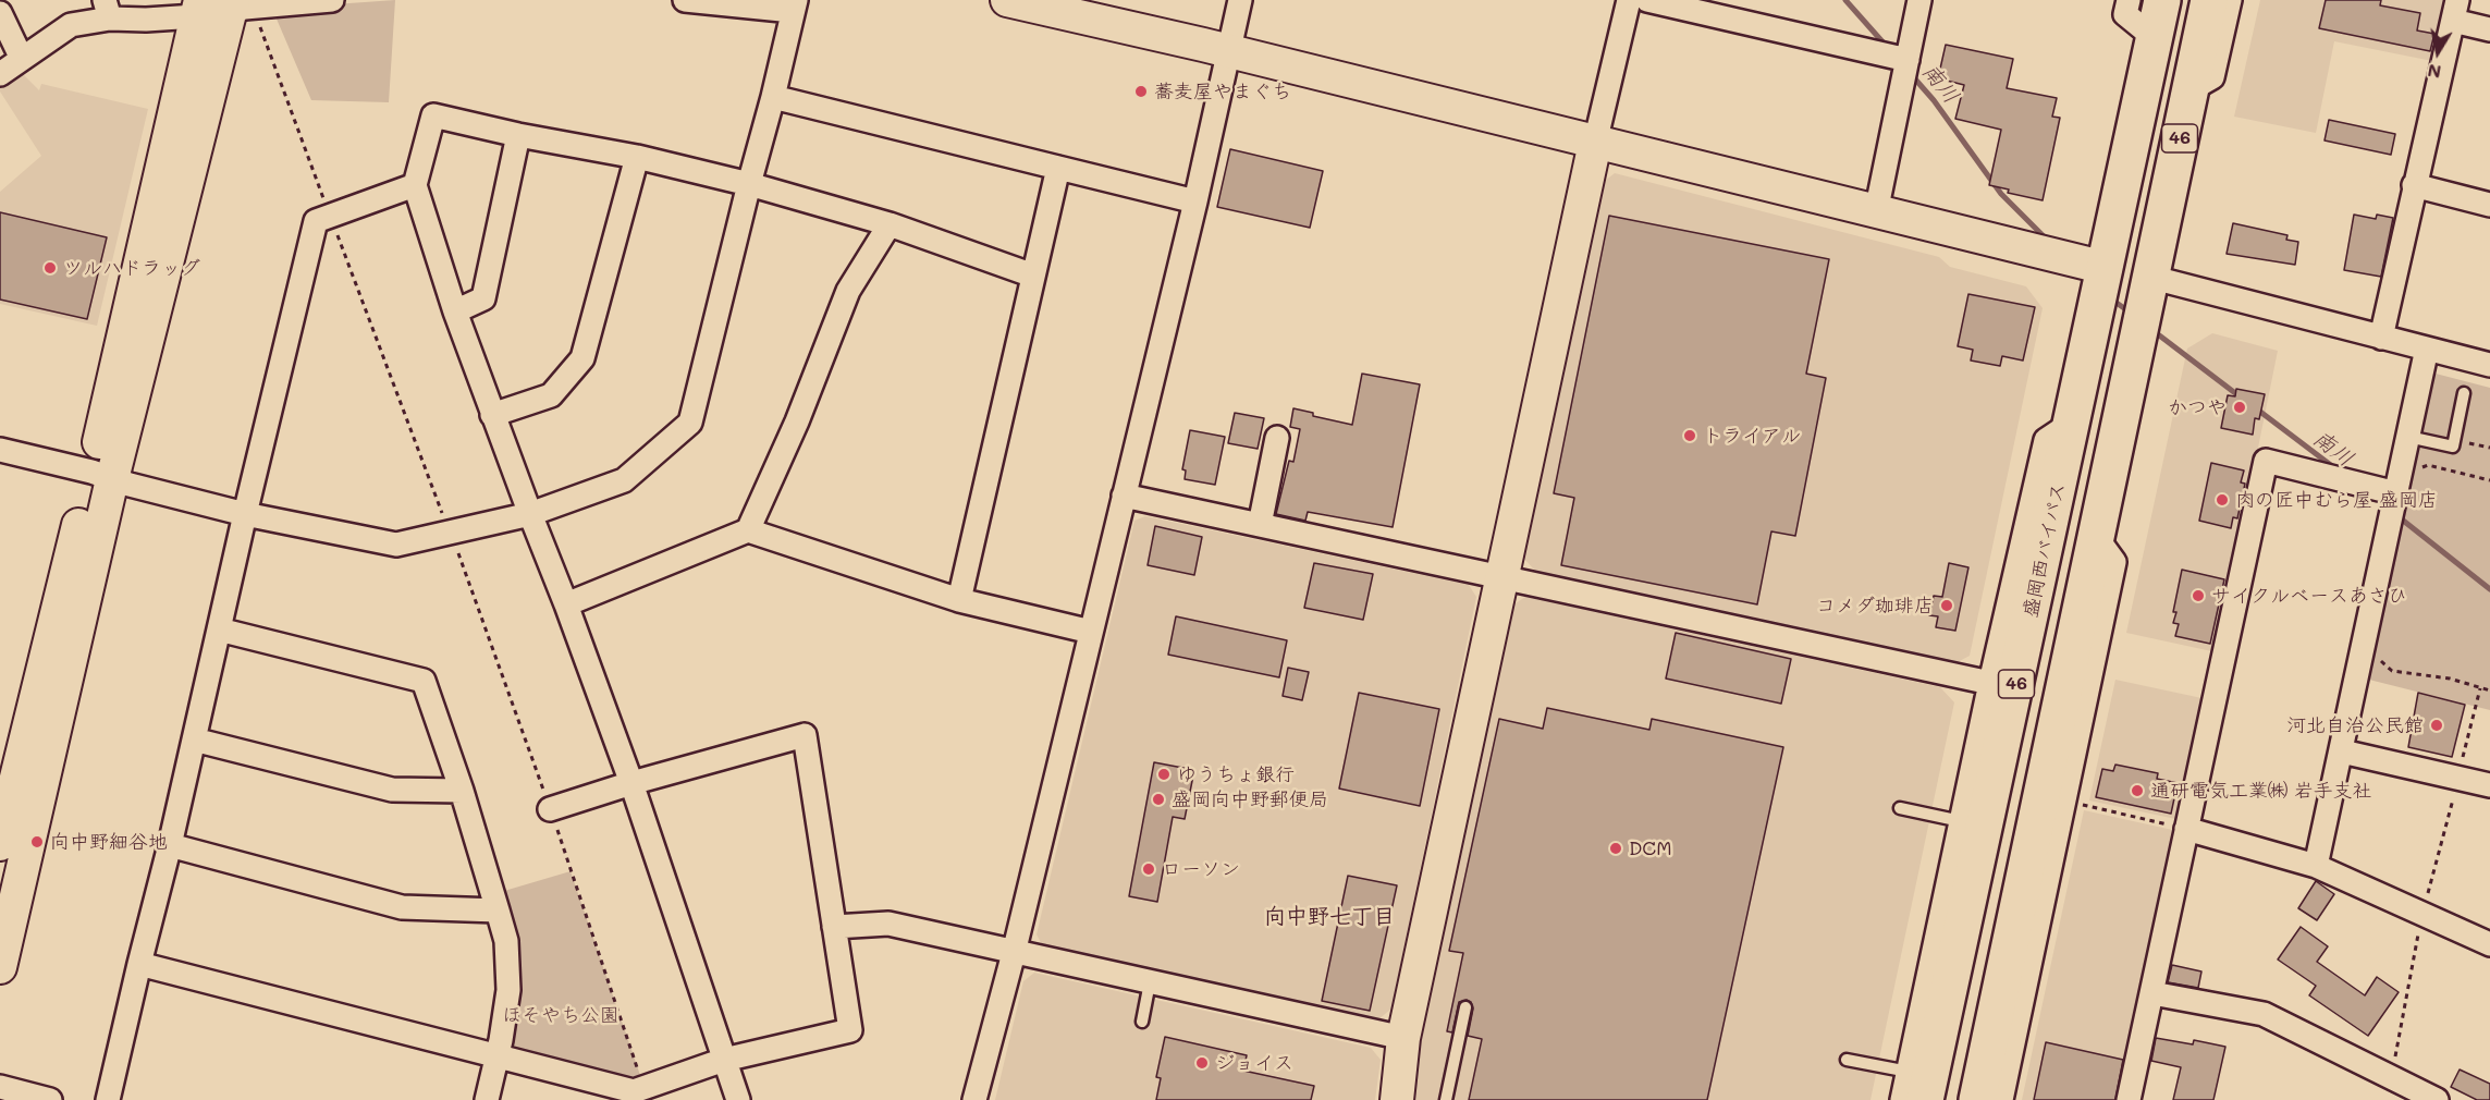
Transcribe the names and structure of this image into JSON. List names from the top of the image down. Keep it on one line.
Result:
{"streets":{"highway":["46","盛岡西バイパス"]},"districts":["向中野七丁目"],"water":["南川"],"parks":["ほそやち公園"],"places":["蕎麦屋やまぐち","ツルハドラッグ","かつや","トライアル","肉の匠中むら屋 盛岡店","サイクルベースあさひ","コメダ珈琲店","河北自治公民館","ゆうちょ銀行","通研電気工業㈱ 岩手支社","盛岡向中野郵便局","向中野細谷地","DCM","ローソン","ジョイス"],"north":"bottom"}
